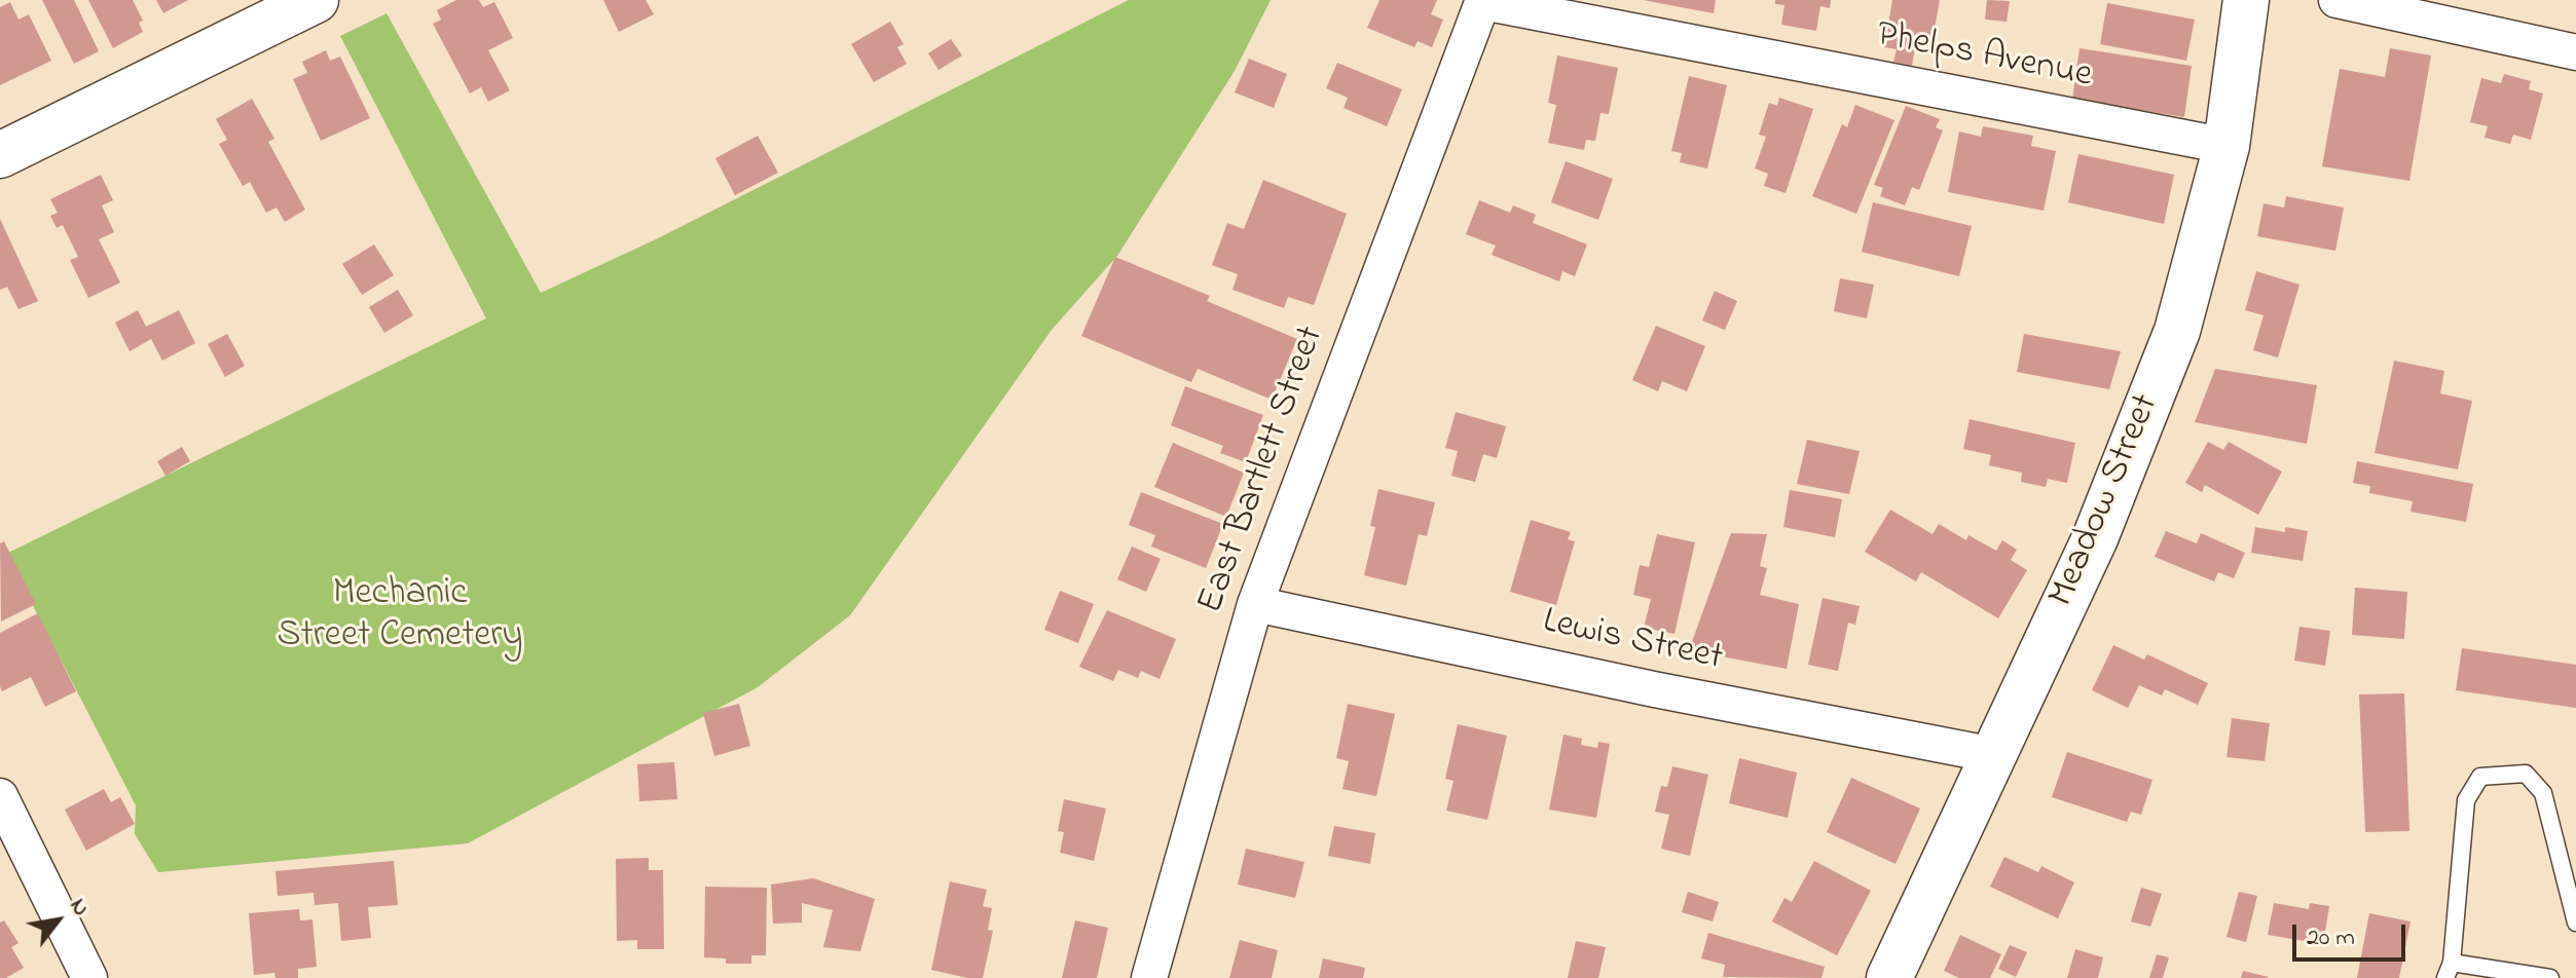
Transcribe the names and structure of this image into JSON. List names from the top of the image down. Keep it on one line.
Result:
{"streets":{"street":["Phelps Avenue","East Bartlett Street","Meadow Street","Lewis Street"]},"crossings":[["Phelps Avenue","East Bartlett Street"],["Phelps Avenue","Meadow Street"],["East Bartlett Street","Lewis Street"],["Meadow Street","Lewis Street"]],"parks":["Mechanic Street Cemetery"],"scale_bar":"20 m","north":"top right"}
